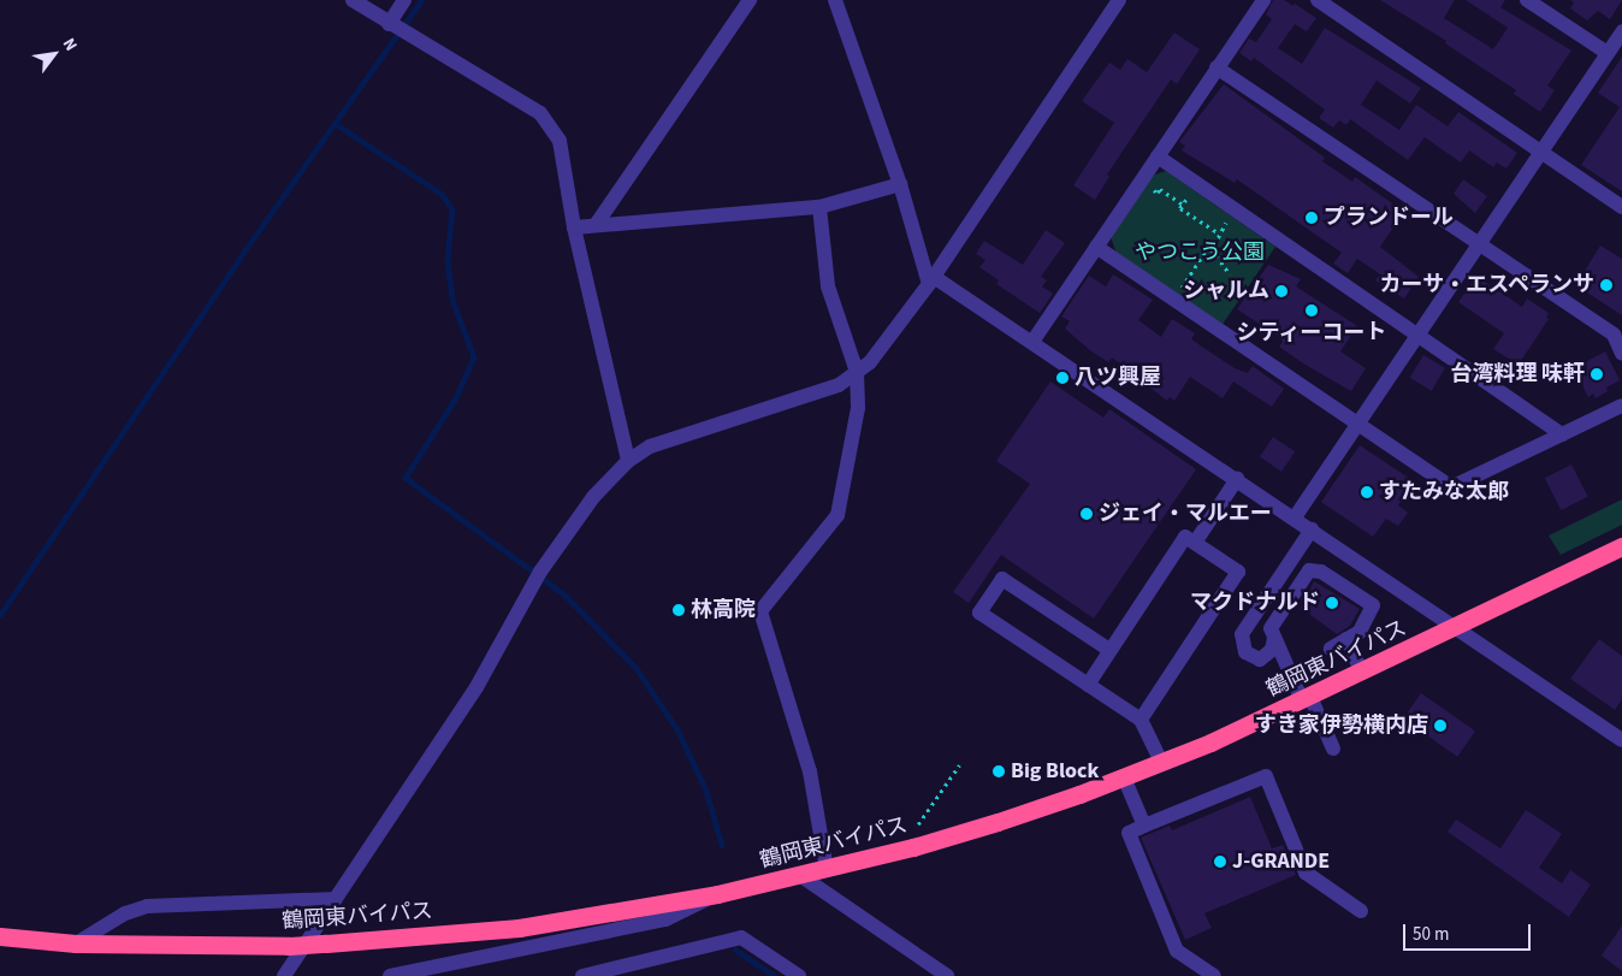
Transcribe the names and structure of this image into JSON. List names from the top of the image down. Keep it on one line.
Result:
{"streets":{"highway":["鶴岡東バイパス"]},"parks":["やつこう公園"],"places":["プランドール","カーサ・エスペランサ","シャルム","シティーコート","台湾料理 味軒","八ツ興屋","すたみな太郎","ジェイ・マルエー","マクドナルド","林高院","すき家伊勢横内店","Big Block","J-GRANDE"],"scale_bar":"50 m","north":"top right"}
